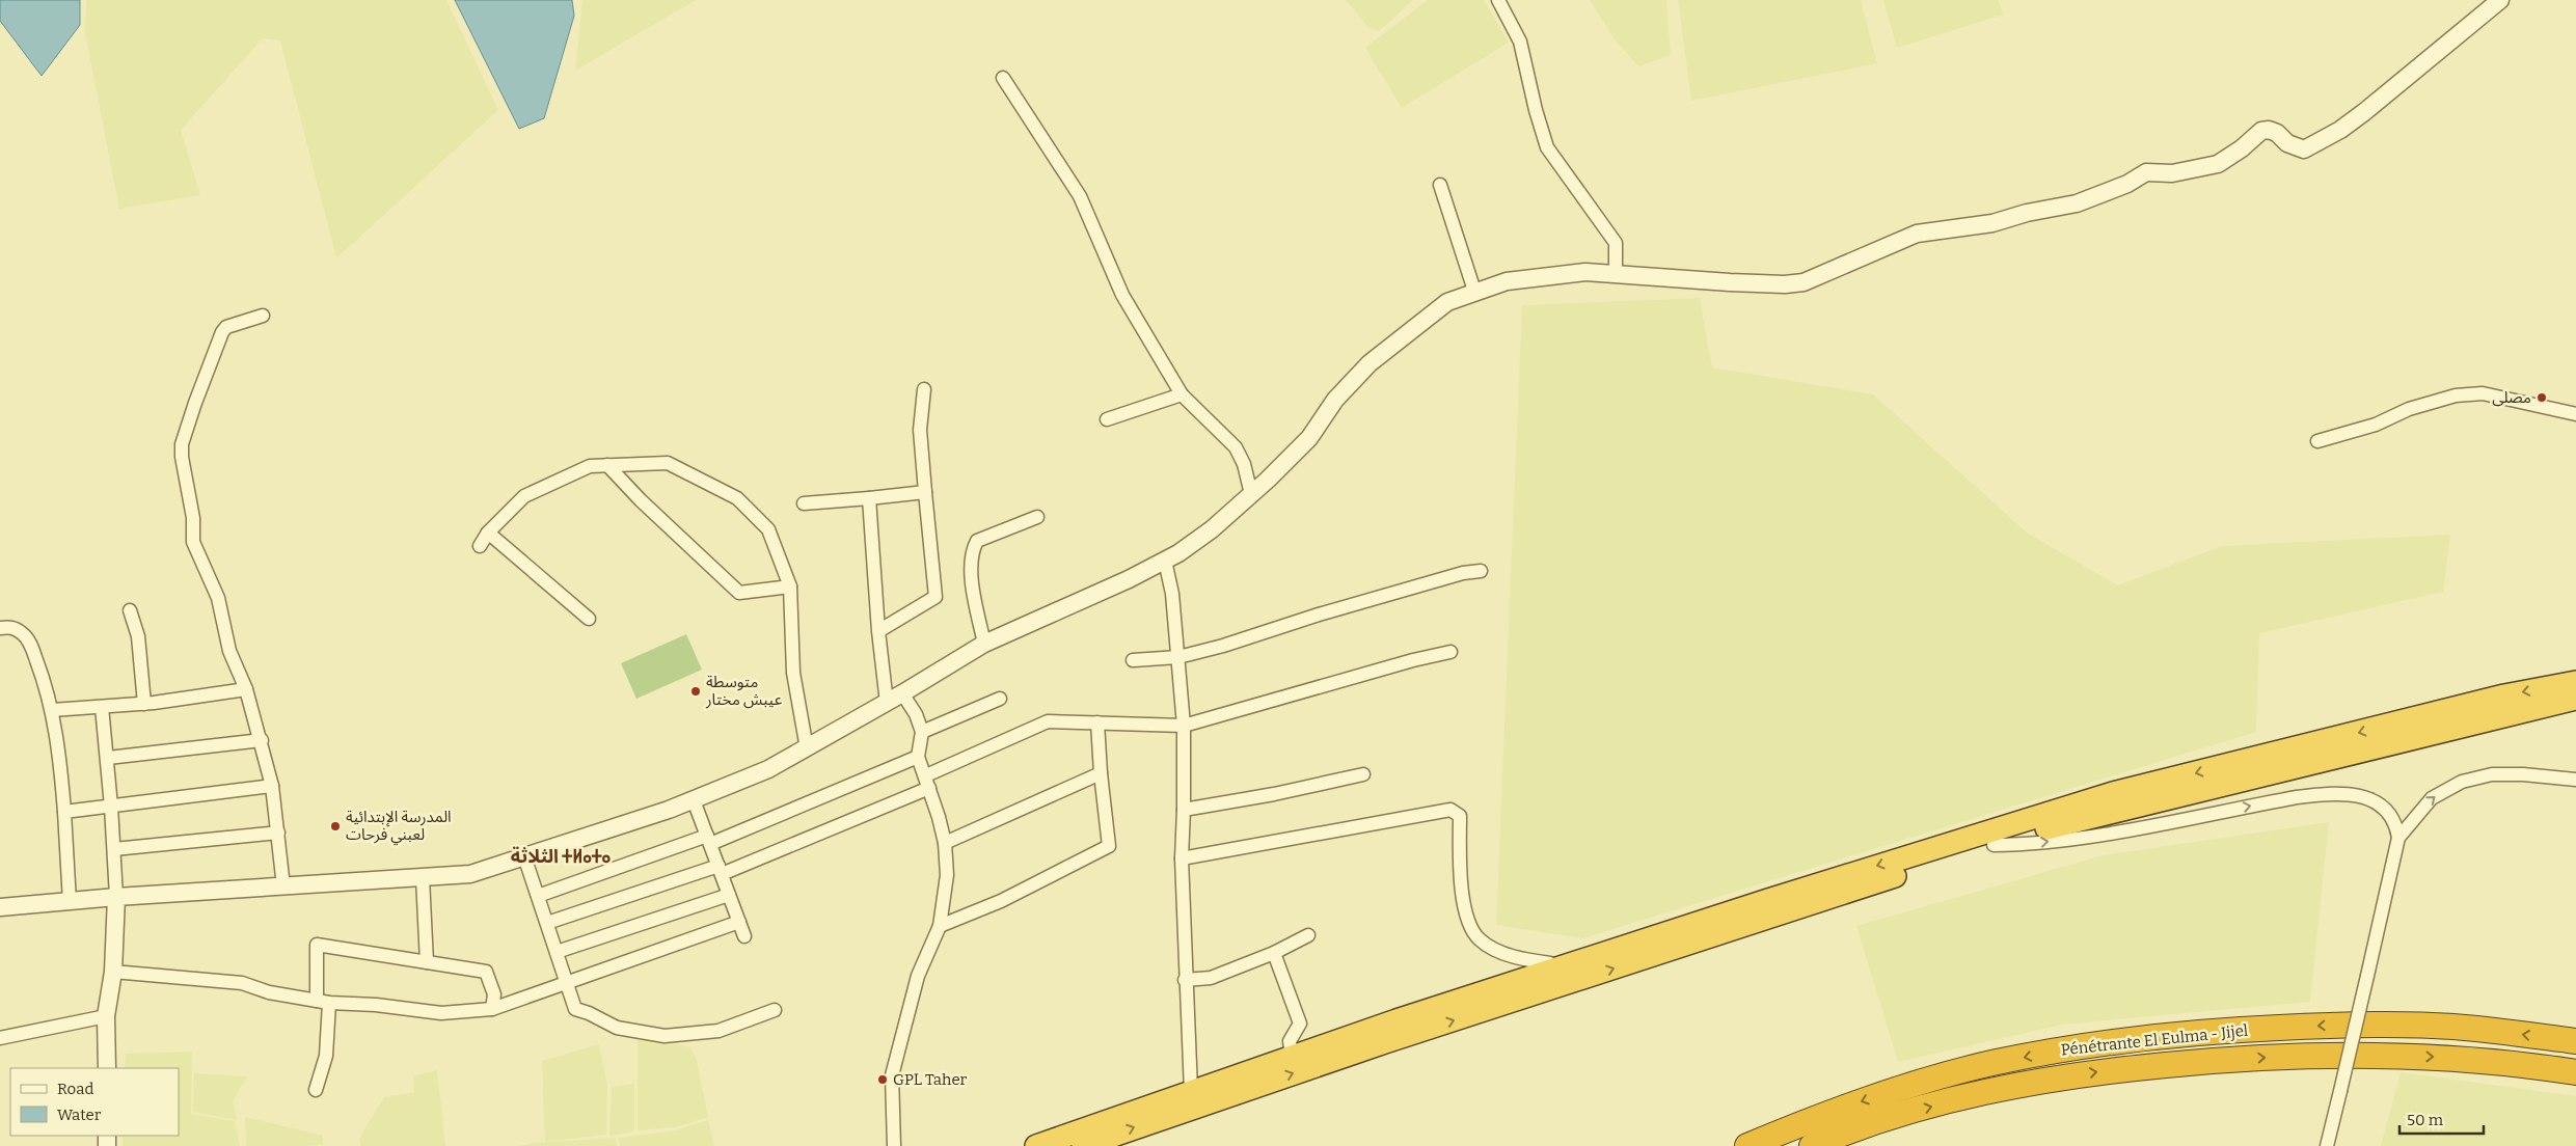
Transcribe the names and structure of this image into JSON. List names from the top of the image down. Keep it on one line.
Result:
{"streets":{"highway":["Pénétrante El Eulma - Jijel"]},"districts":["الثلاثة ⵜⵍⴰⵜⴰ"],"places":["مصلى","متوسطة عيبش مختار","المدرسة الإبتدائية لعبني فرحات","GPL Taher"],"legend":["Road","Water"],"scale_bar":"50 m"}
